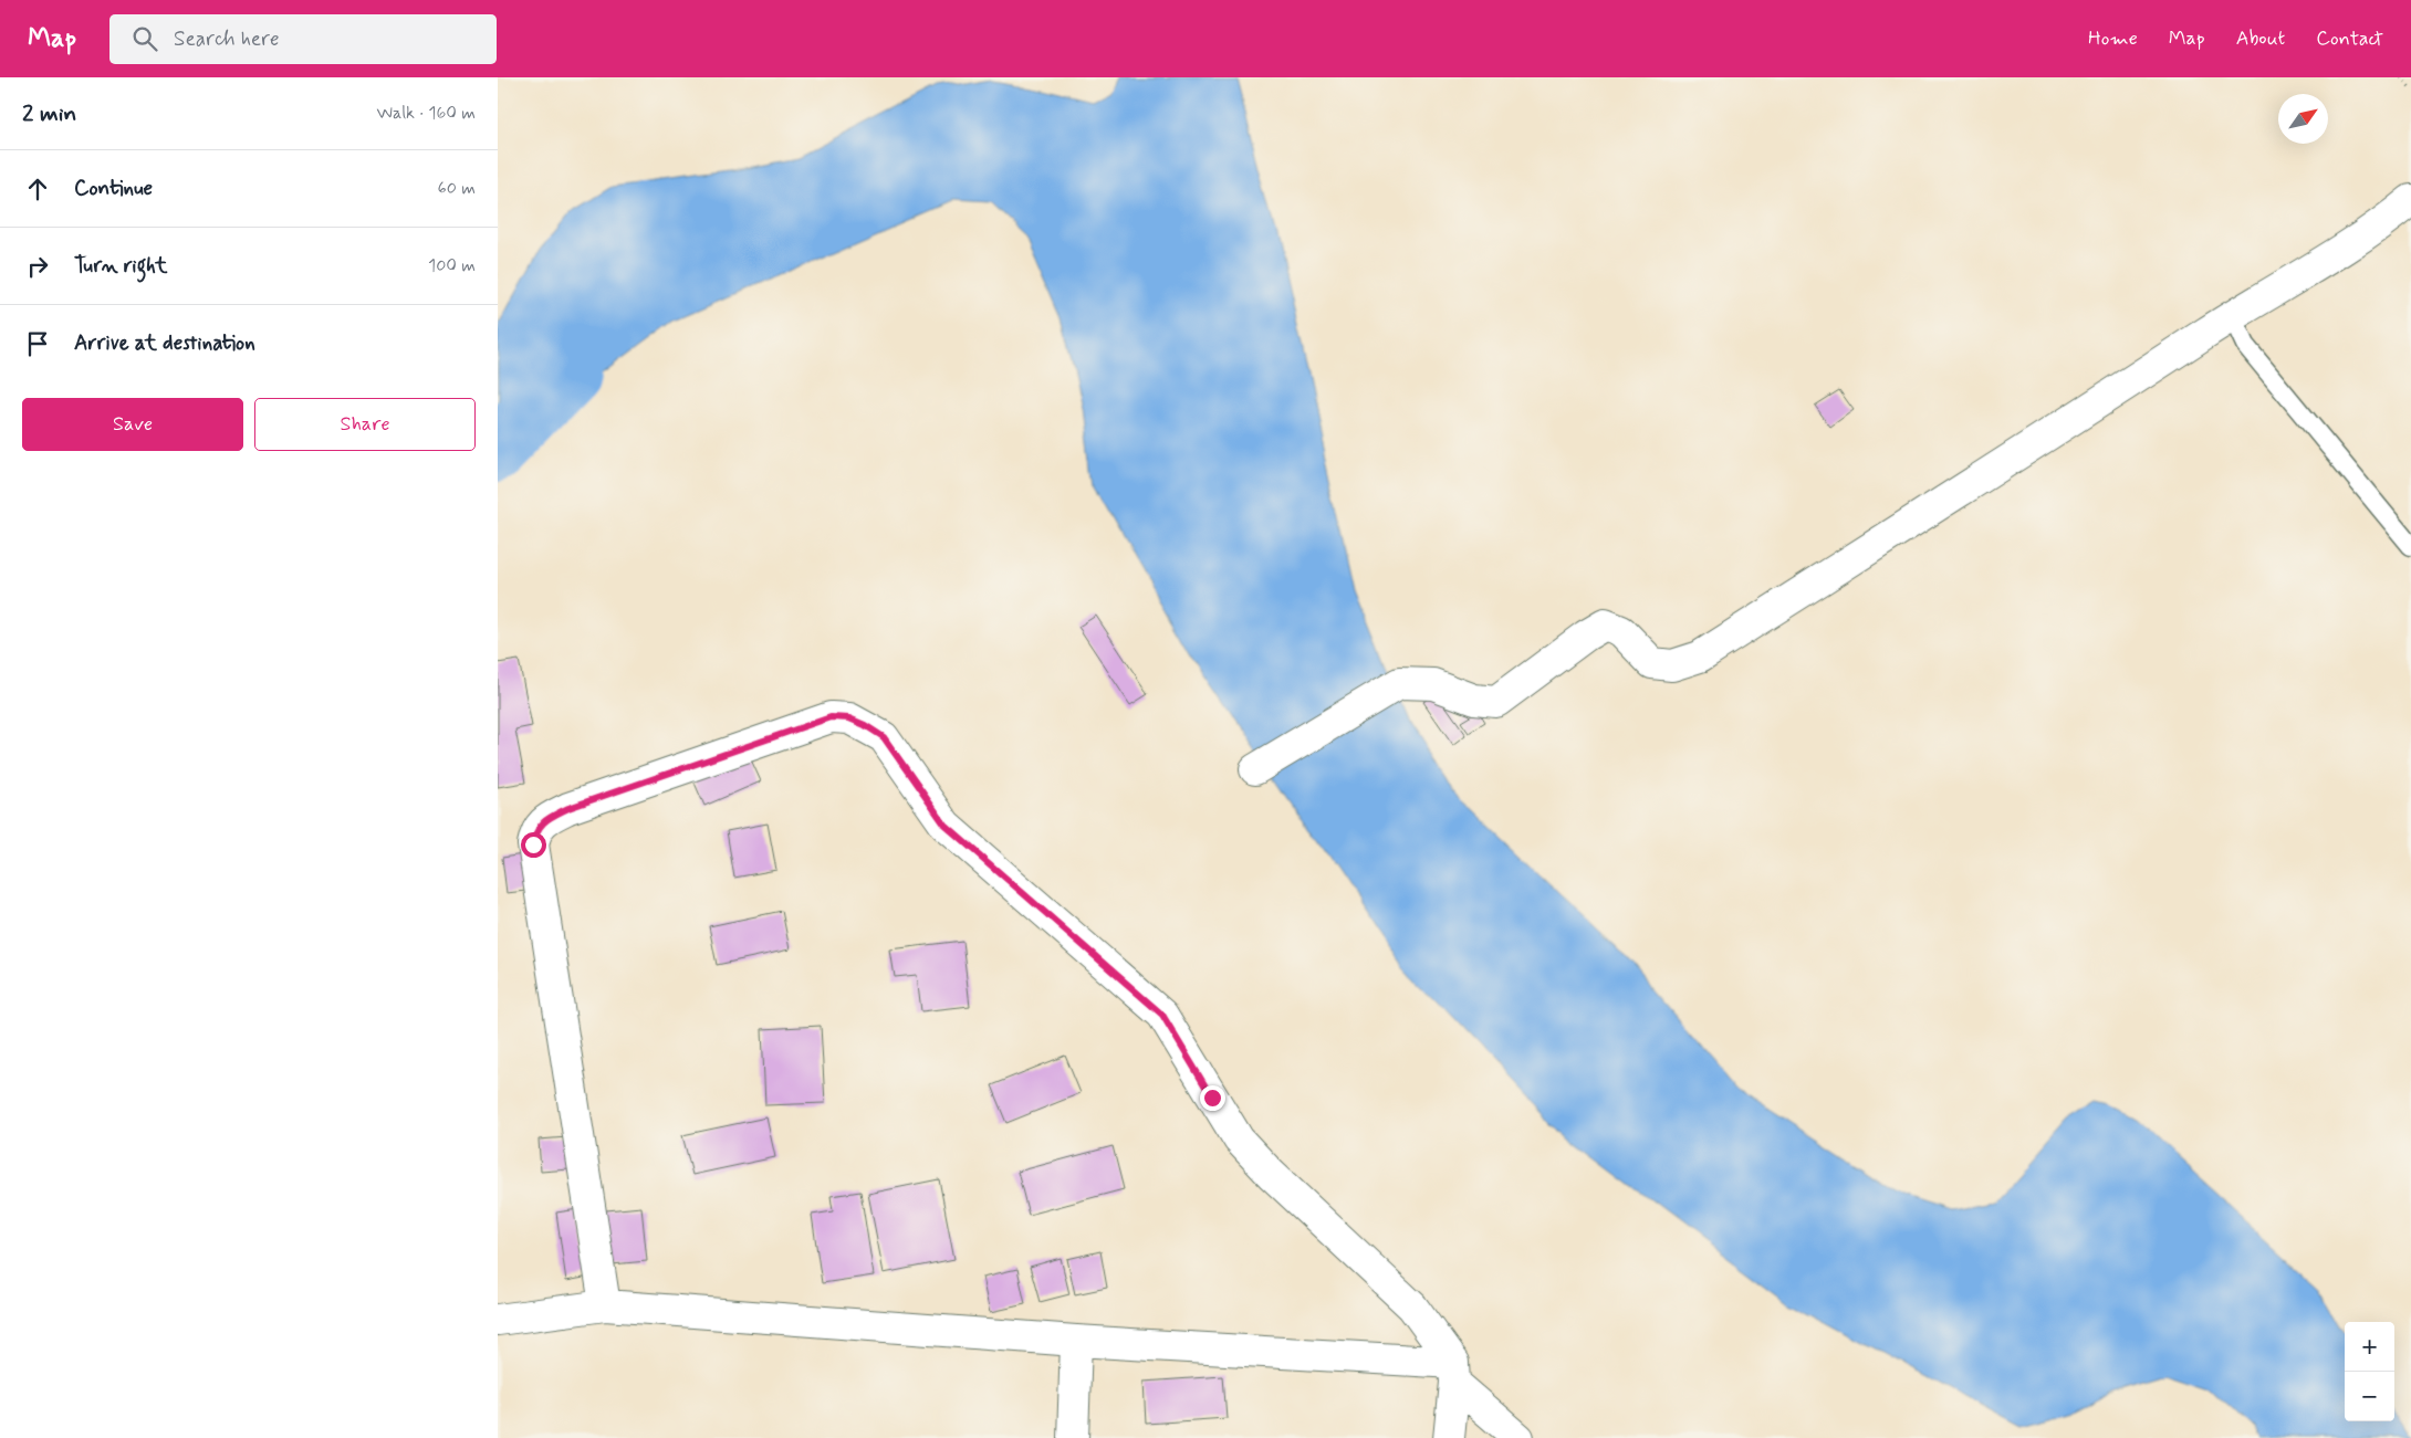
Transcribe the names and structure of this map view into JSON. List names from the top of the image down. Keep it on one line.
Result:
{"north":"top right","page":{"header":"Map","search":"Search here","nav":["Home","Map","About","Contact"],"heading":["2 min","Walk · 160 m"],"list":[["Continue","60 m"],["Turn right","100 m"],"Arrive at destination"],"buttons":["Save","Share"],"map_buttons":["+","−"]}}
